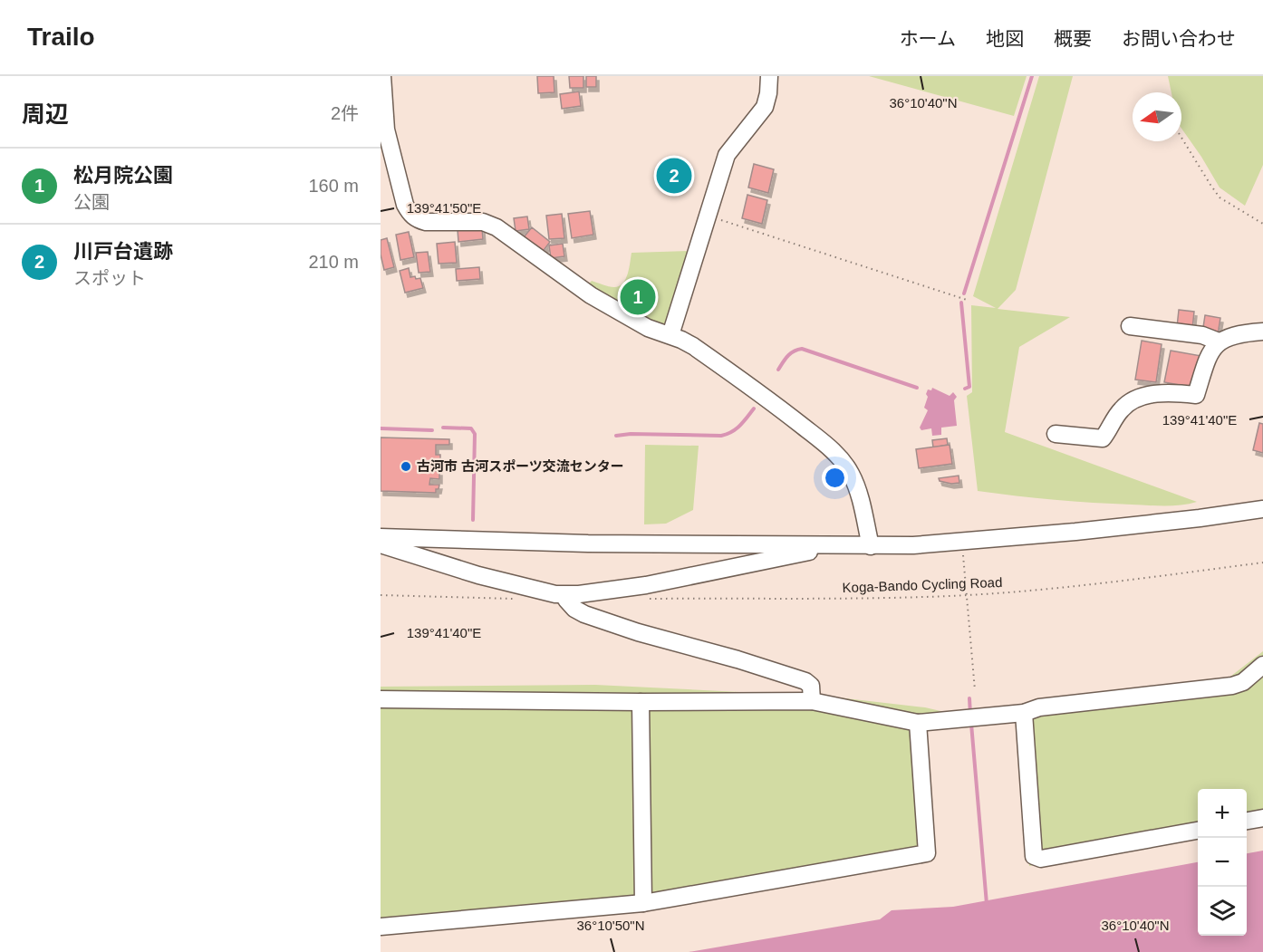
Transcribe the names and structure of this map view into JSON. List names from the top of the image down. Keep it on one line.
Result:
{"streets":{"path":["Koga-Bando Cycling Road"]},"places":["古河市 古河スポーツ交流センター"],"north":"left","page":{"header":"Trailo","nav":["ホーム","地図","概要","お問い合わせ"],"heading":["周辺","2件"],"list":[{"mark":"1","name":"松月院公園","note":"公園","value":"160 m"},{"mark":"2","name":"川戸台遺跡","note":"スポット","value":"210 m"}],"pins":["2","1"],"map_buttons":["+","−"]},"coordinates":["36°10'40\"N","139°41'50\"E","139°41'40\"E","36°10'50\"N"]}
